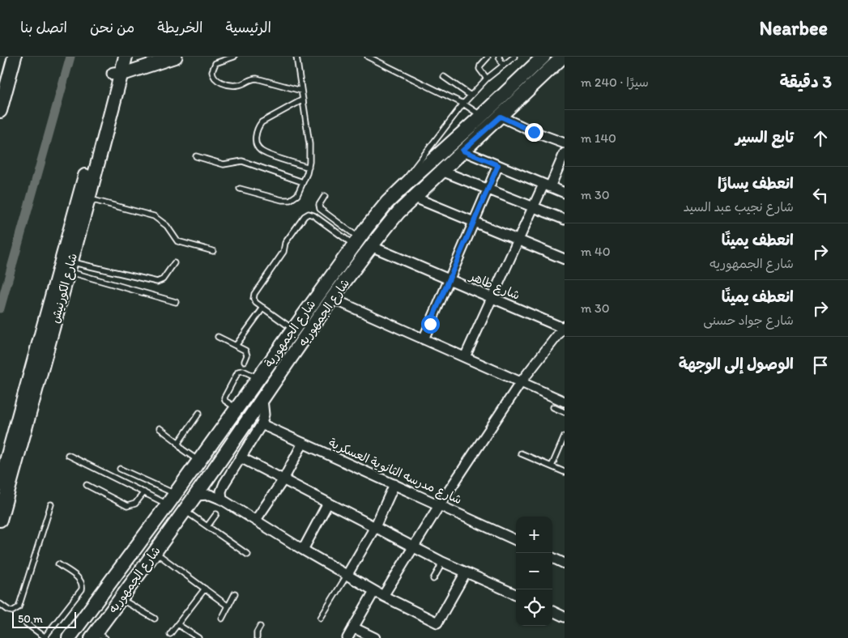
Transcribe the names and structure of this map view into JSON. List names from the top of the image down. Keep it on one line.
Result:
{"streets":{"main road":["شارع الكورنيش","شارع الجمهوريه","شارع الجمهورية"],"street":["شارع طاهر","شارع مدرسه الثانوية العسكرية"]},"crossings":[["شارع طاهر","شارع الجمهوريه"]],"scale_bar":"50 m","page":{"header":"Nearbee","nav":["الرئيسية","الخريطة","من نحن","اتصل بنا"],"heading":["3 دقيقة","سيرًا · 240 m"],"list":[["تابع السير","140 m"],["انعطف يسارًا","شارع نجيب عبد السيد","30 m"],["انعطف يمينًا","شارع الجمهوريه","40 m"],["انعطف يمينًا","شارع جواد حسنى","30 m"],"الوصول إلى الوجهة"],"map_buttons":["+","−"],"scale":"50 m"}}
